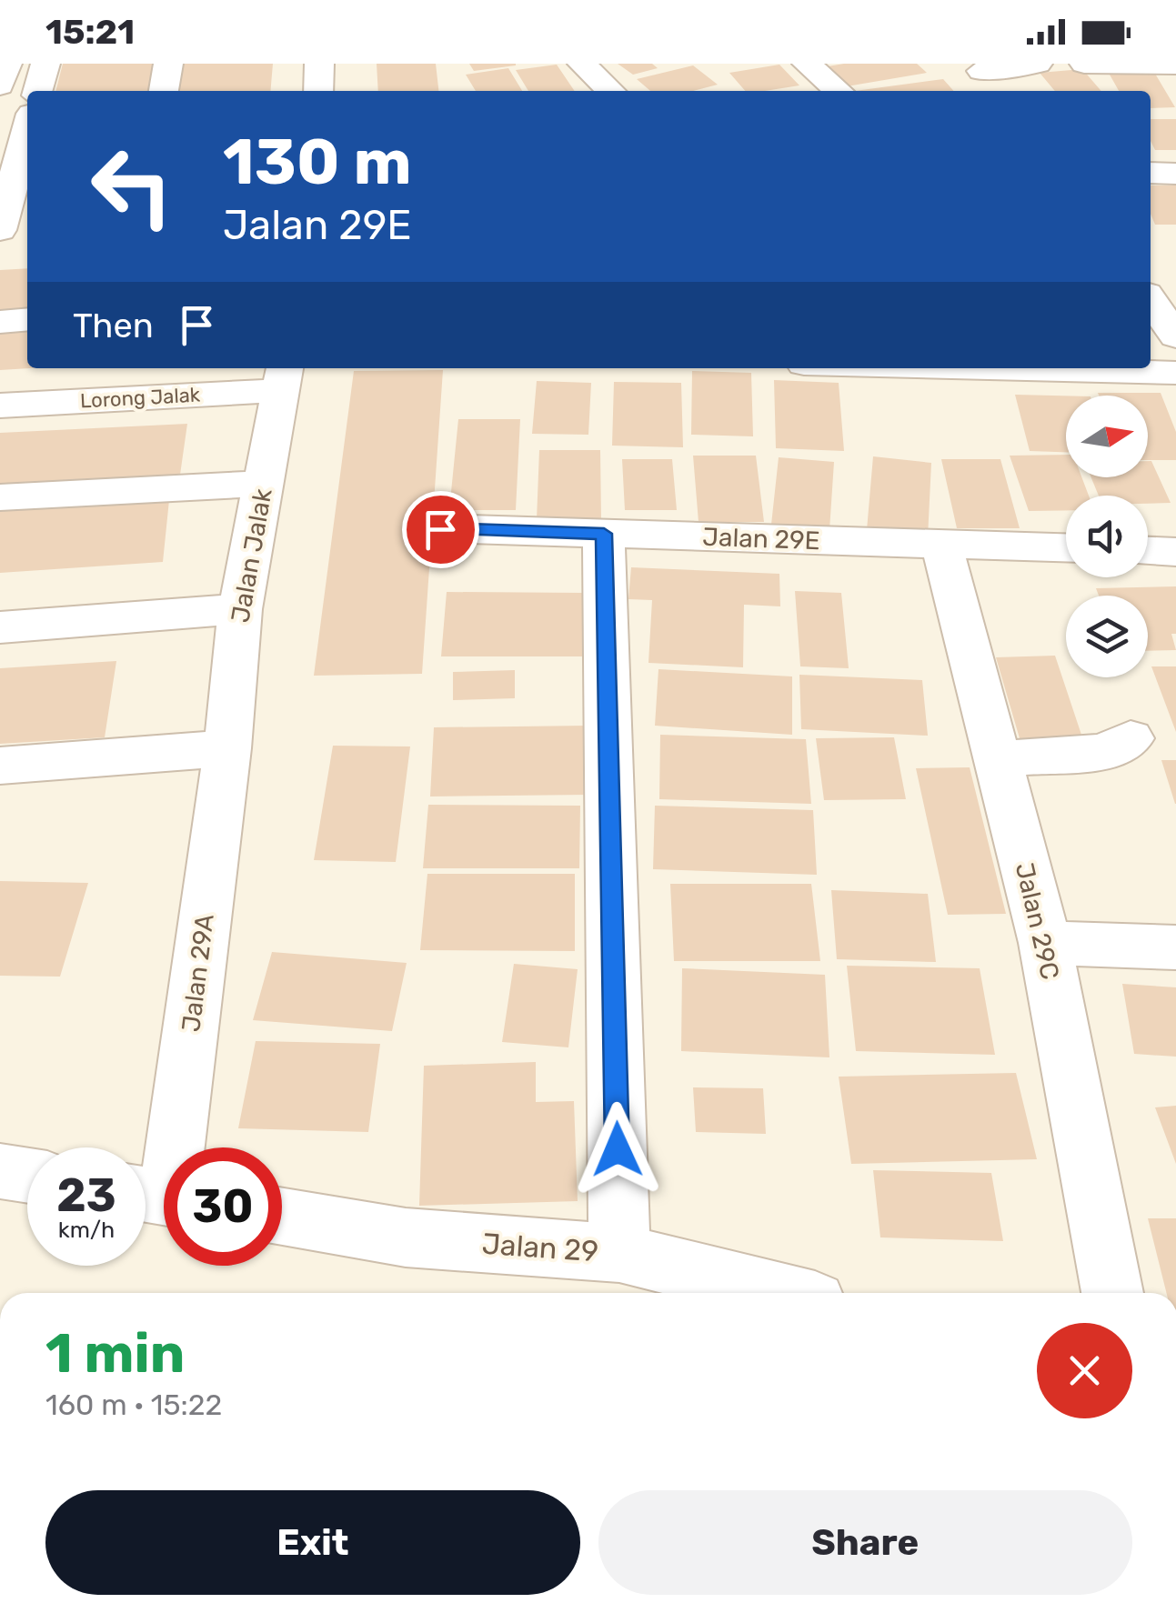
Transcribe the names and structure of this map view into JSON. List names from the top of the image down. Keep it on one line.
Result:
{"streets":{"street":["Lorong Jalak","Jalan 29E","Jalan Jalak","Jalan 29C","Jalan 29A","Jalan 29"]},"crossings":[["Lorong Jalak","Jalan Jalak"],["Jalan 29E","Jalan 29C"],["Jalan Jalak","Jalan 29A"]],"north":"right","page":{"status":"15:21","turn":["130 m","Jalan 29E"],"then":"Then","speed":"23 km/h","limit":"30","heading":["1 min","160 m · 15:22"],"buttons":["Exit","Share"]}}
